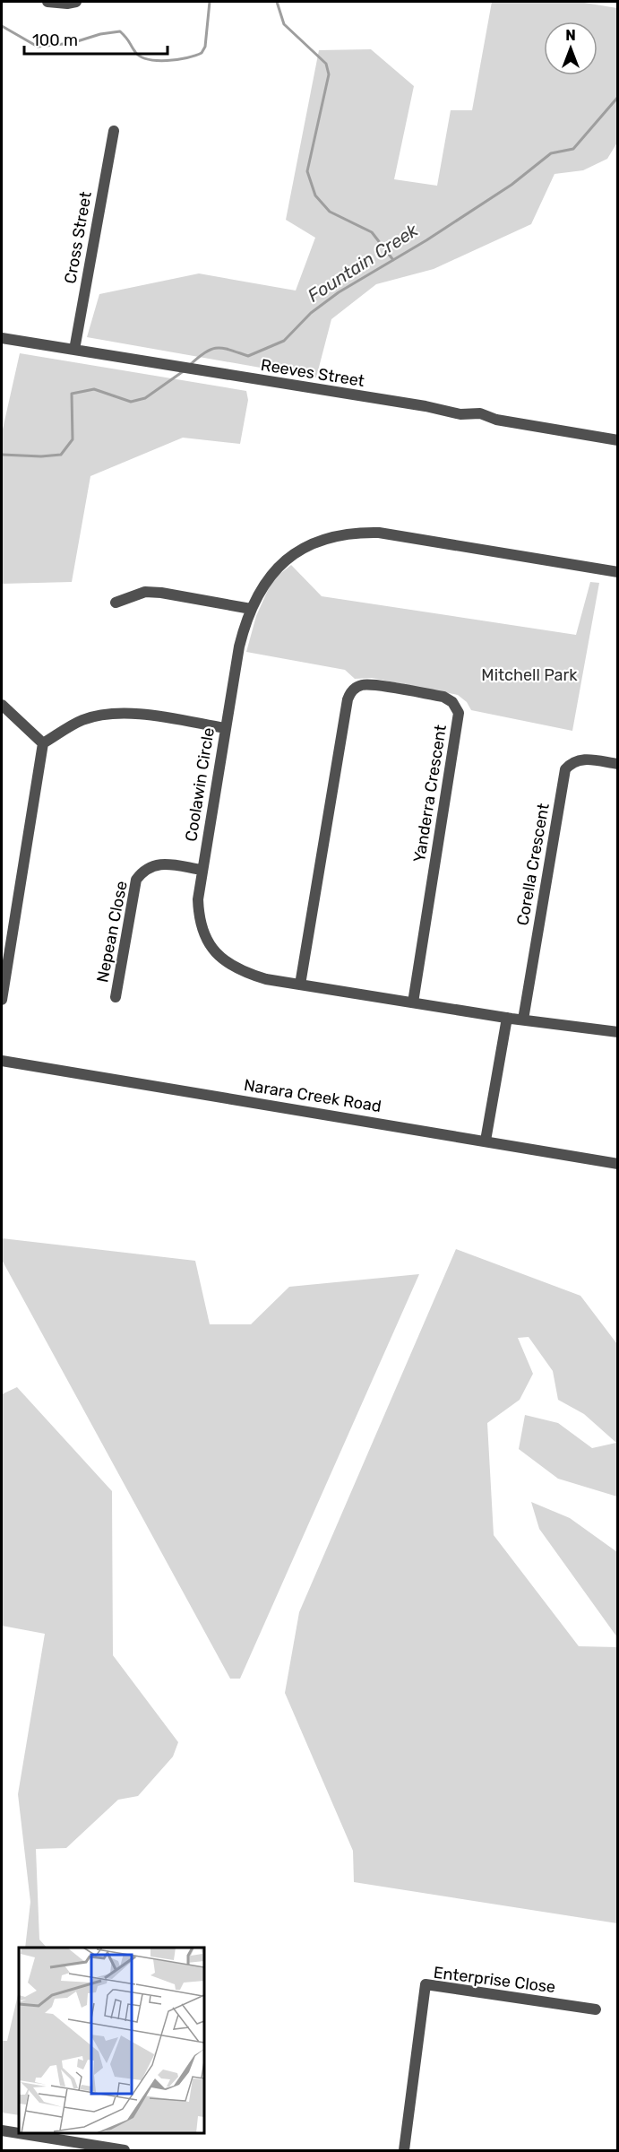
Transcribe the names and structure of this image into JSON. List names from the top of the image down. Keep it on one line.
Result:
{"streets":{"street":["Cross Street","Reeves Street","Coolawin Circle","Yanderra Crescent","Corella Crescent","Nepean Close","Narara Creek Road","Enterprise Close"]},"crossings":[["Cross Street","Reeves Street"],["Coolawin Circle","Yanderra Crescent"],["Coolawin Circle","Corella Crescent"],["Coolawin Circle","Nepean Close"]],"water":["Fountain Creek"],"parks":["Mitchell Park"],"scale_bar":"100 m","north":"top"}
